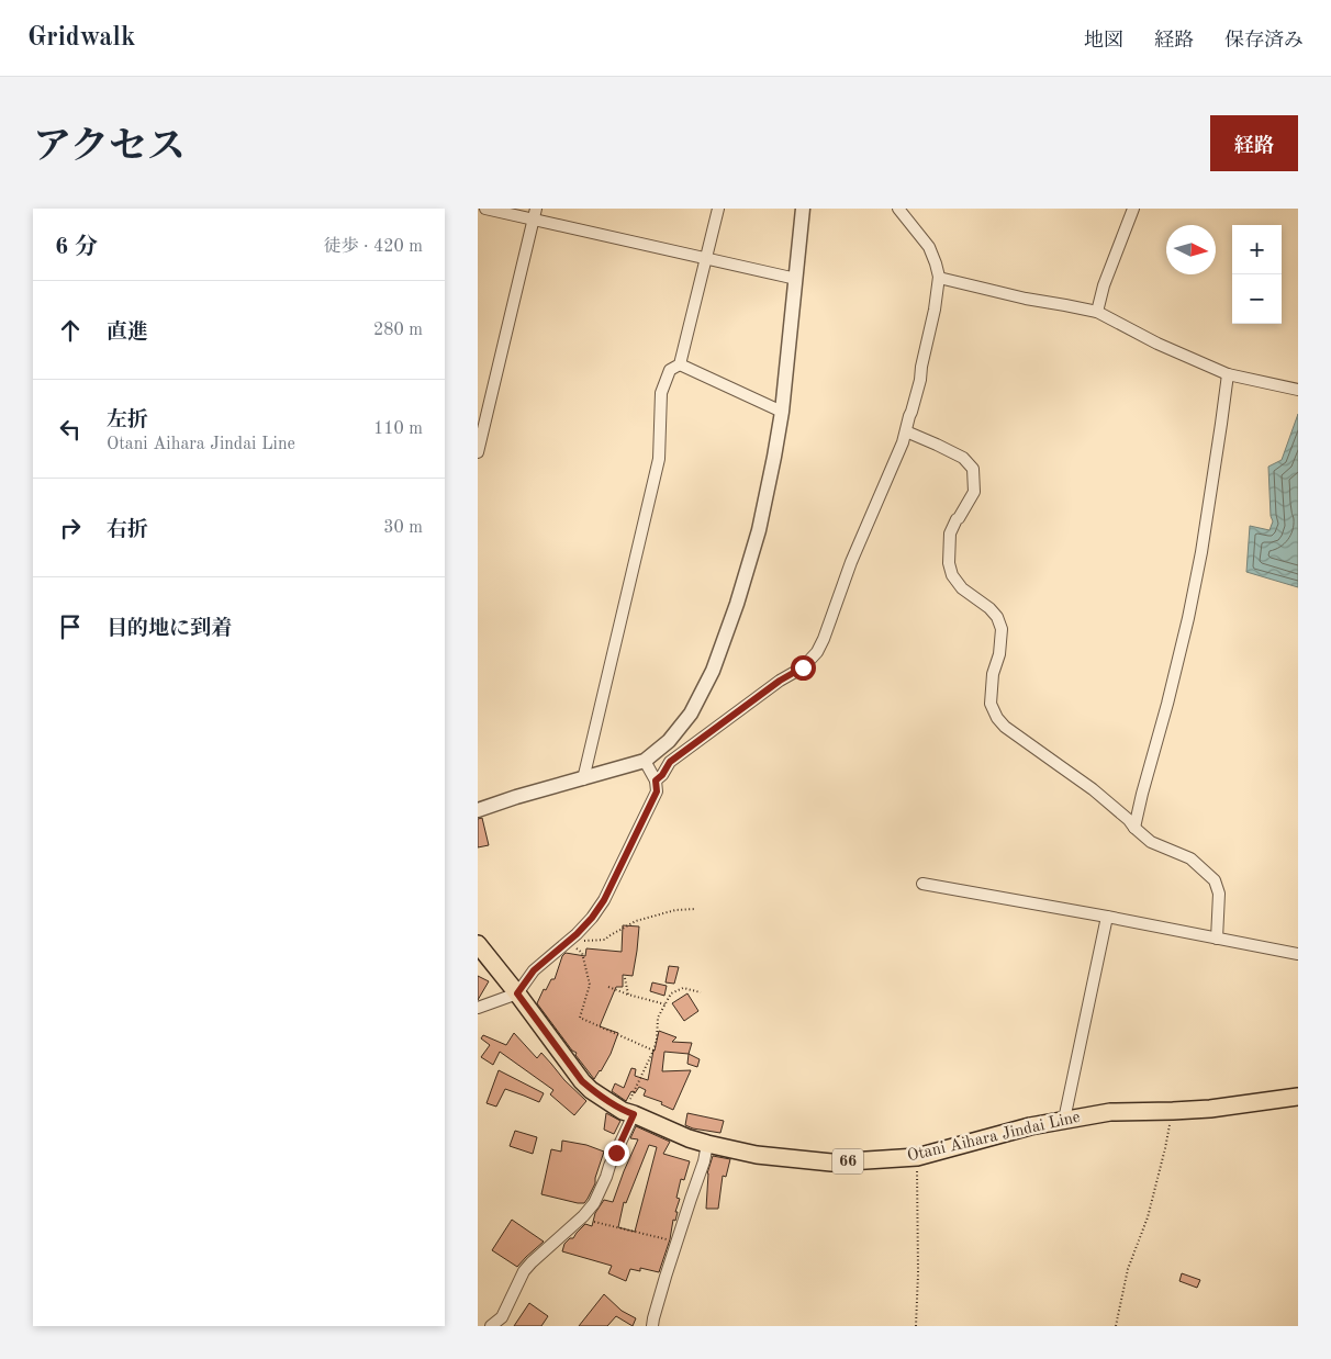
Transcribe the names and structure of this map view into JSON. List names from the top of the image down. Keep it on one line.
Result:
{"streets":{"main road":["Otani Aihara Jindai Line","66"]},"north":"right","page":{"header":"Gridwalk","nav":["地図","経路","保存済み"],"title":"アクセス","buttons":"経路","heading":["6 分","徒歩 · 420 m"],"map_buttons":["+","−"],"list":[["直進","280 m"],["左折","Otani Aihara Jindai Line","110 m"],["右折","30 m"],"目的地に到着"]}}
